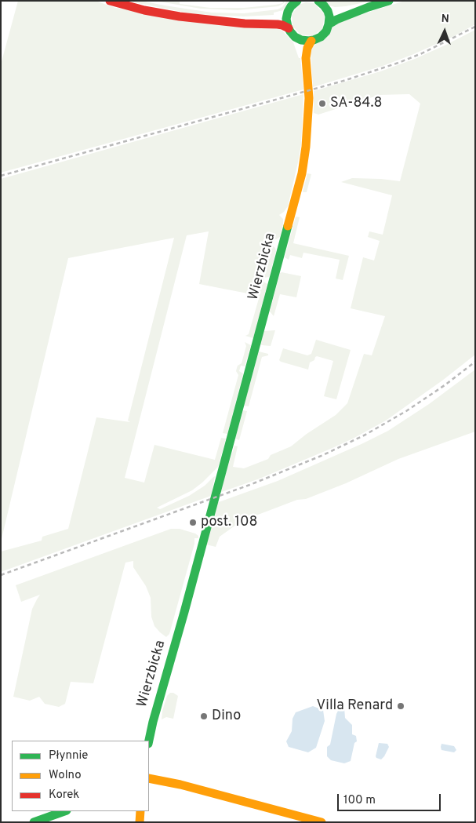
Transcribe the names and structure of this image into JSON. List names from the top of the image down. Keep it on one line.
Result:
{"streets":{"main road":["Wierzbicka"]},"places":["SA-84.8","post. 108","Villa Renard","Dino"],"legend":["Płynnie","Wolno","Korek"],"scale_bar":"100 m","north":"top"}
